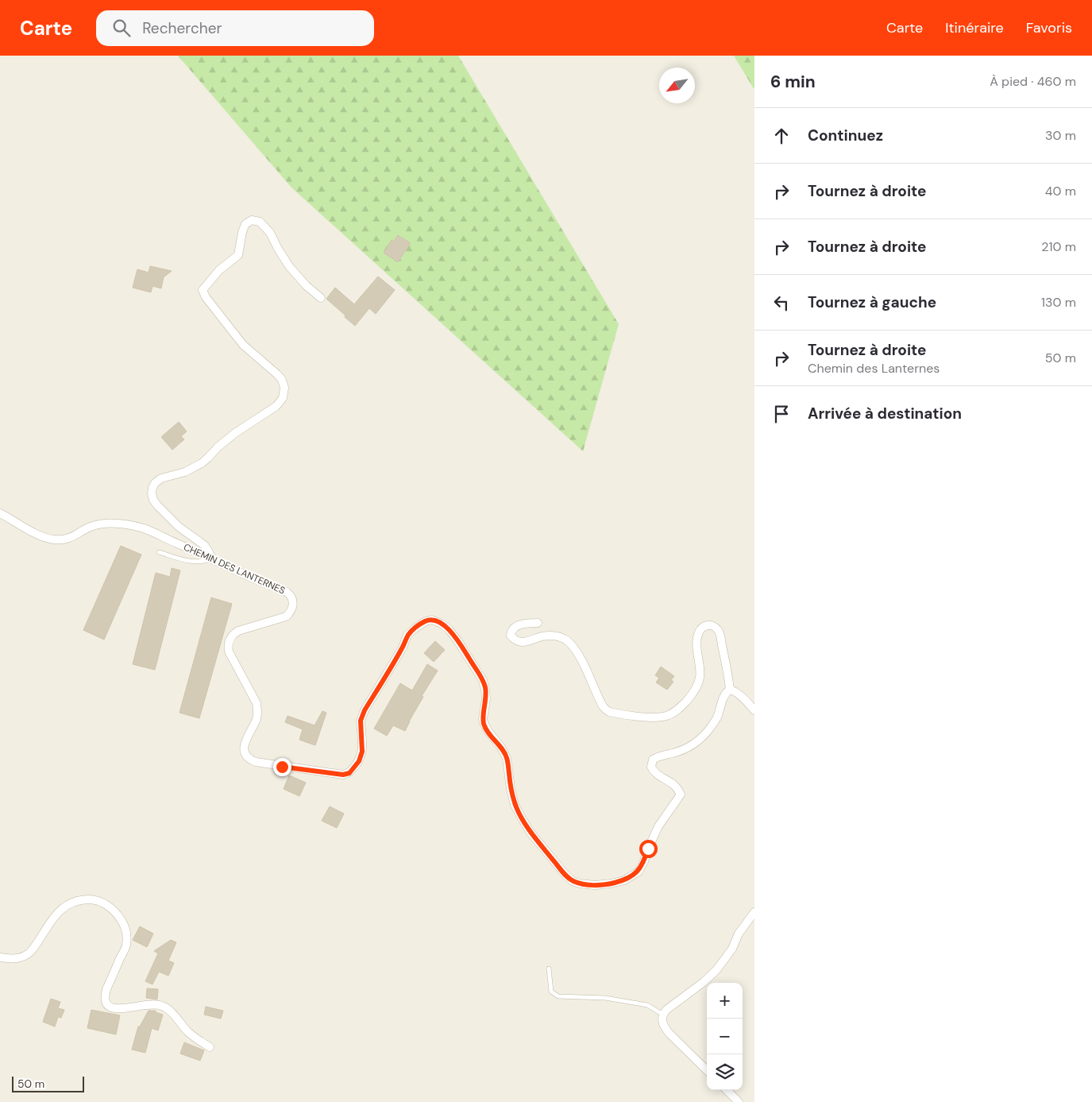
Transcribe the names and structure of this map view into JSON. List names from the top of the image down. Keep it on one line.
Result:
{"streets":{"street":["CHEMIN DES LANTERNES"]},"scale_bar":"50 m","north":"bottom left","page":{"header":"Carte","search":"Rechercher","nav":["Carte","Itinéraire","Favoris"],"heading":["6 min","À pied · 460 m"],"list":[["Continuez","30 m"],["Tournez à droite","40 m"],["Tournez à droite","210 m"],["Tournez à gauche","130 m"],["Tournez à droite","Chemin des Lanternes","50 m"],"Arrivée à destination"],"map_buttons":["+","−"],"scale":"50 m"}}
